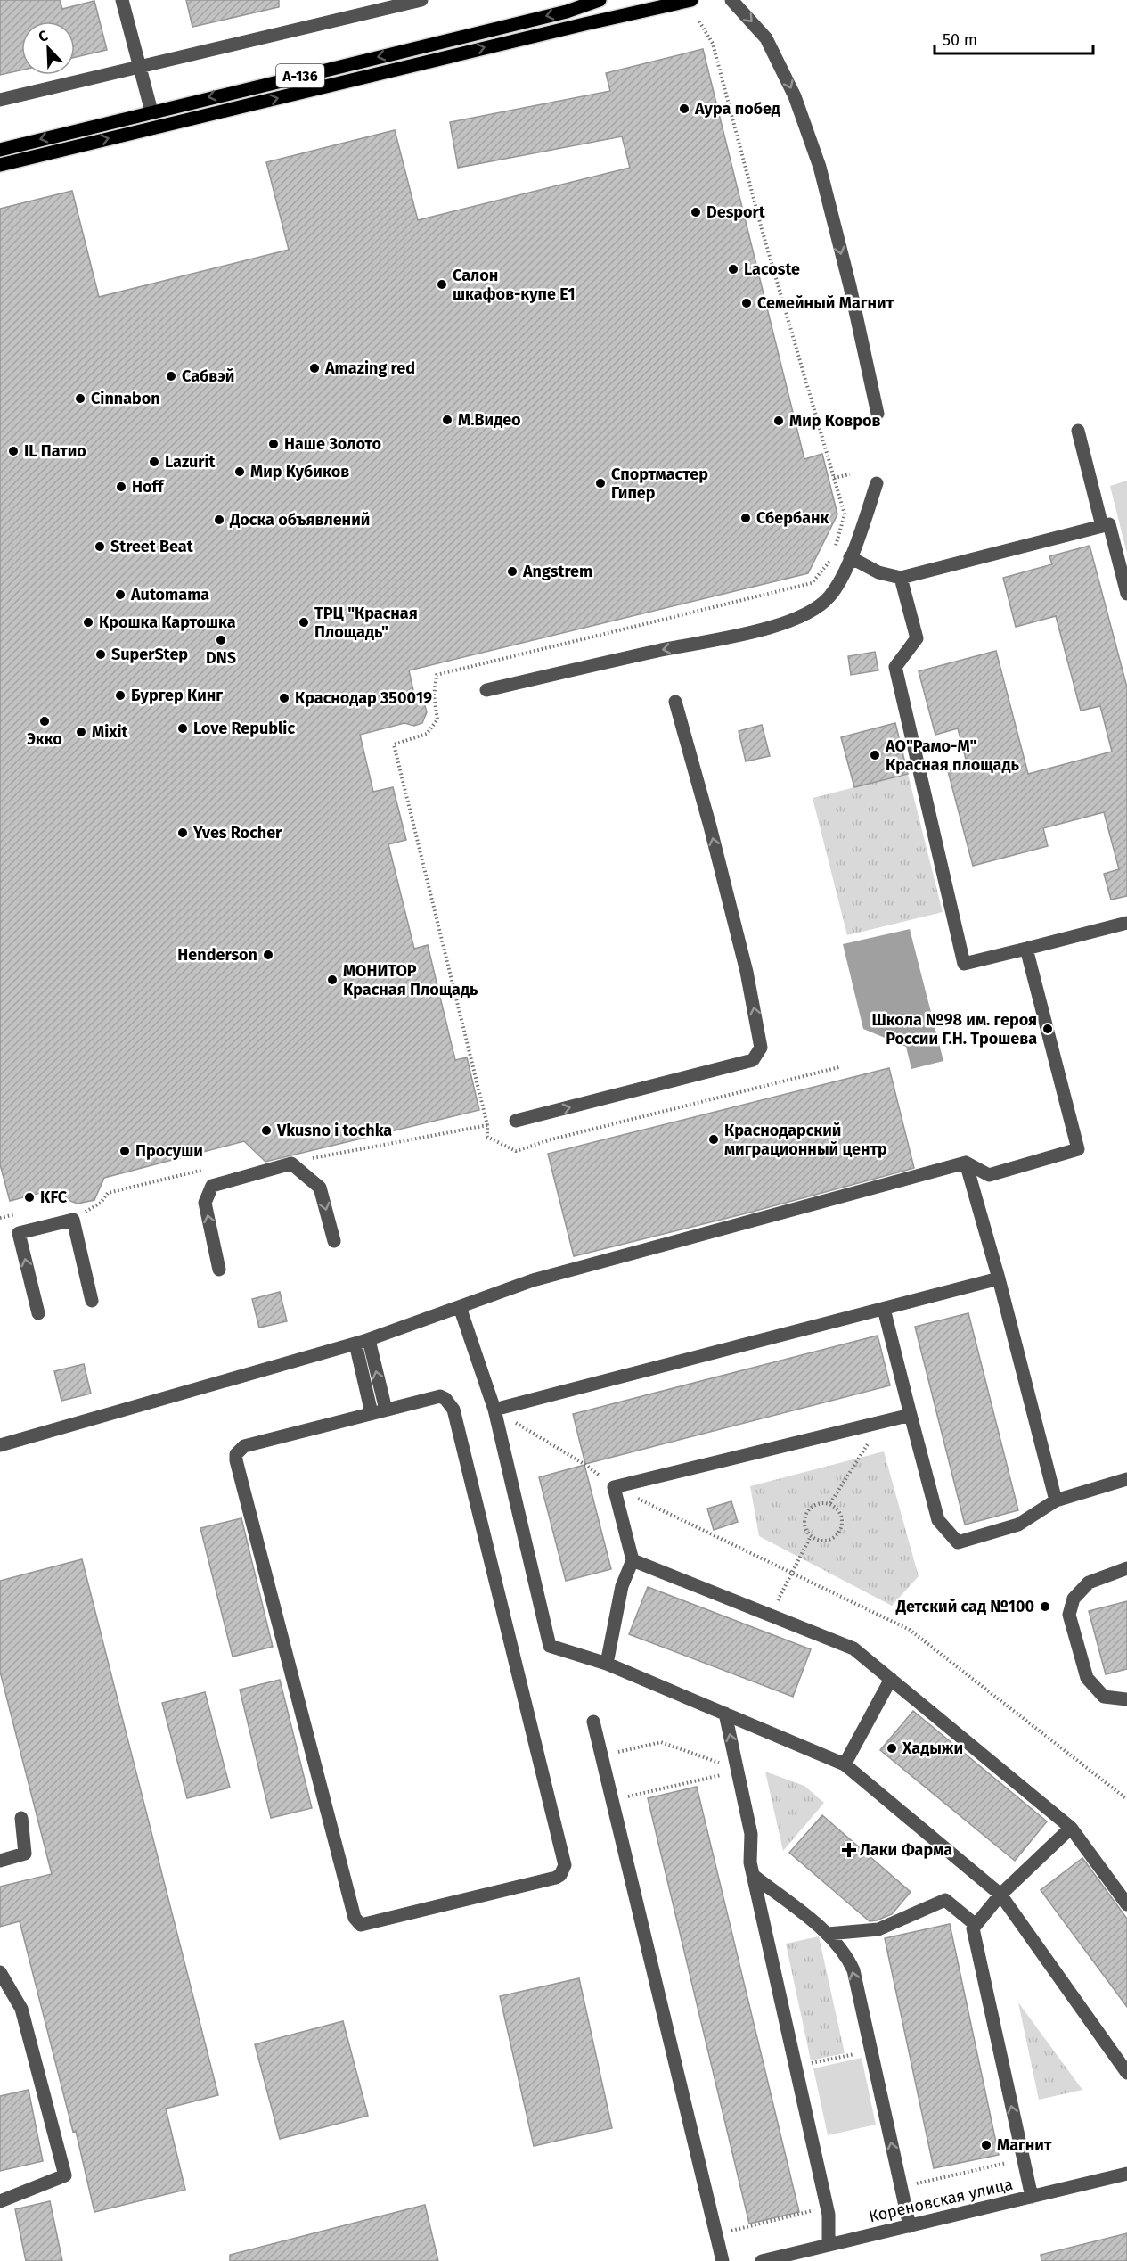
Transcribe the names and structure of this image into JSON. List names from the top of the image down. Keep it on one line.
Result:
{"streets":{"main road":["А-136"],"street":["Кореновская улица"]},"places":{"other":["Аура побед","Desport","Lacoste","Салон шкафов-купе Е1","Семейный Магнит","Amazing red","Сабвэй","Cinnabon","М.Видео","Мир Ковров","Наше Золото","IL Патио","Lazurit","Мир Кубиков","Спортмастер Гипер","Hoff","Сбербанк","Доска объявлений","Street Beat","Angstrem","Automama","Крошка Картошка","ТРЦ \"Красная Площадь\"","DNS","SuperStep","Бургер Кинг","Краснодар 350019","Экко","Love Republic","Mixit","АО\"Рамо-М\" Красная площадь","Yves Rocher","Henderson","МОНИТОР Красная Площадь","Школа №98 им. героя России Г.Н. Трошева","Vkusno i tochka","Краснодарский миграционный центр","Просуши","KFC","Детский сад №100","Хадыжи","Магнит"],"health":["Лаки Фарма"]},"scale_bar":"50 m","north":"top left"}
